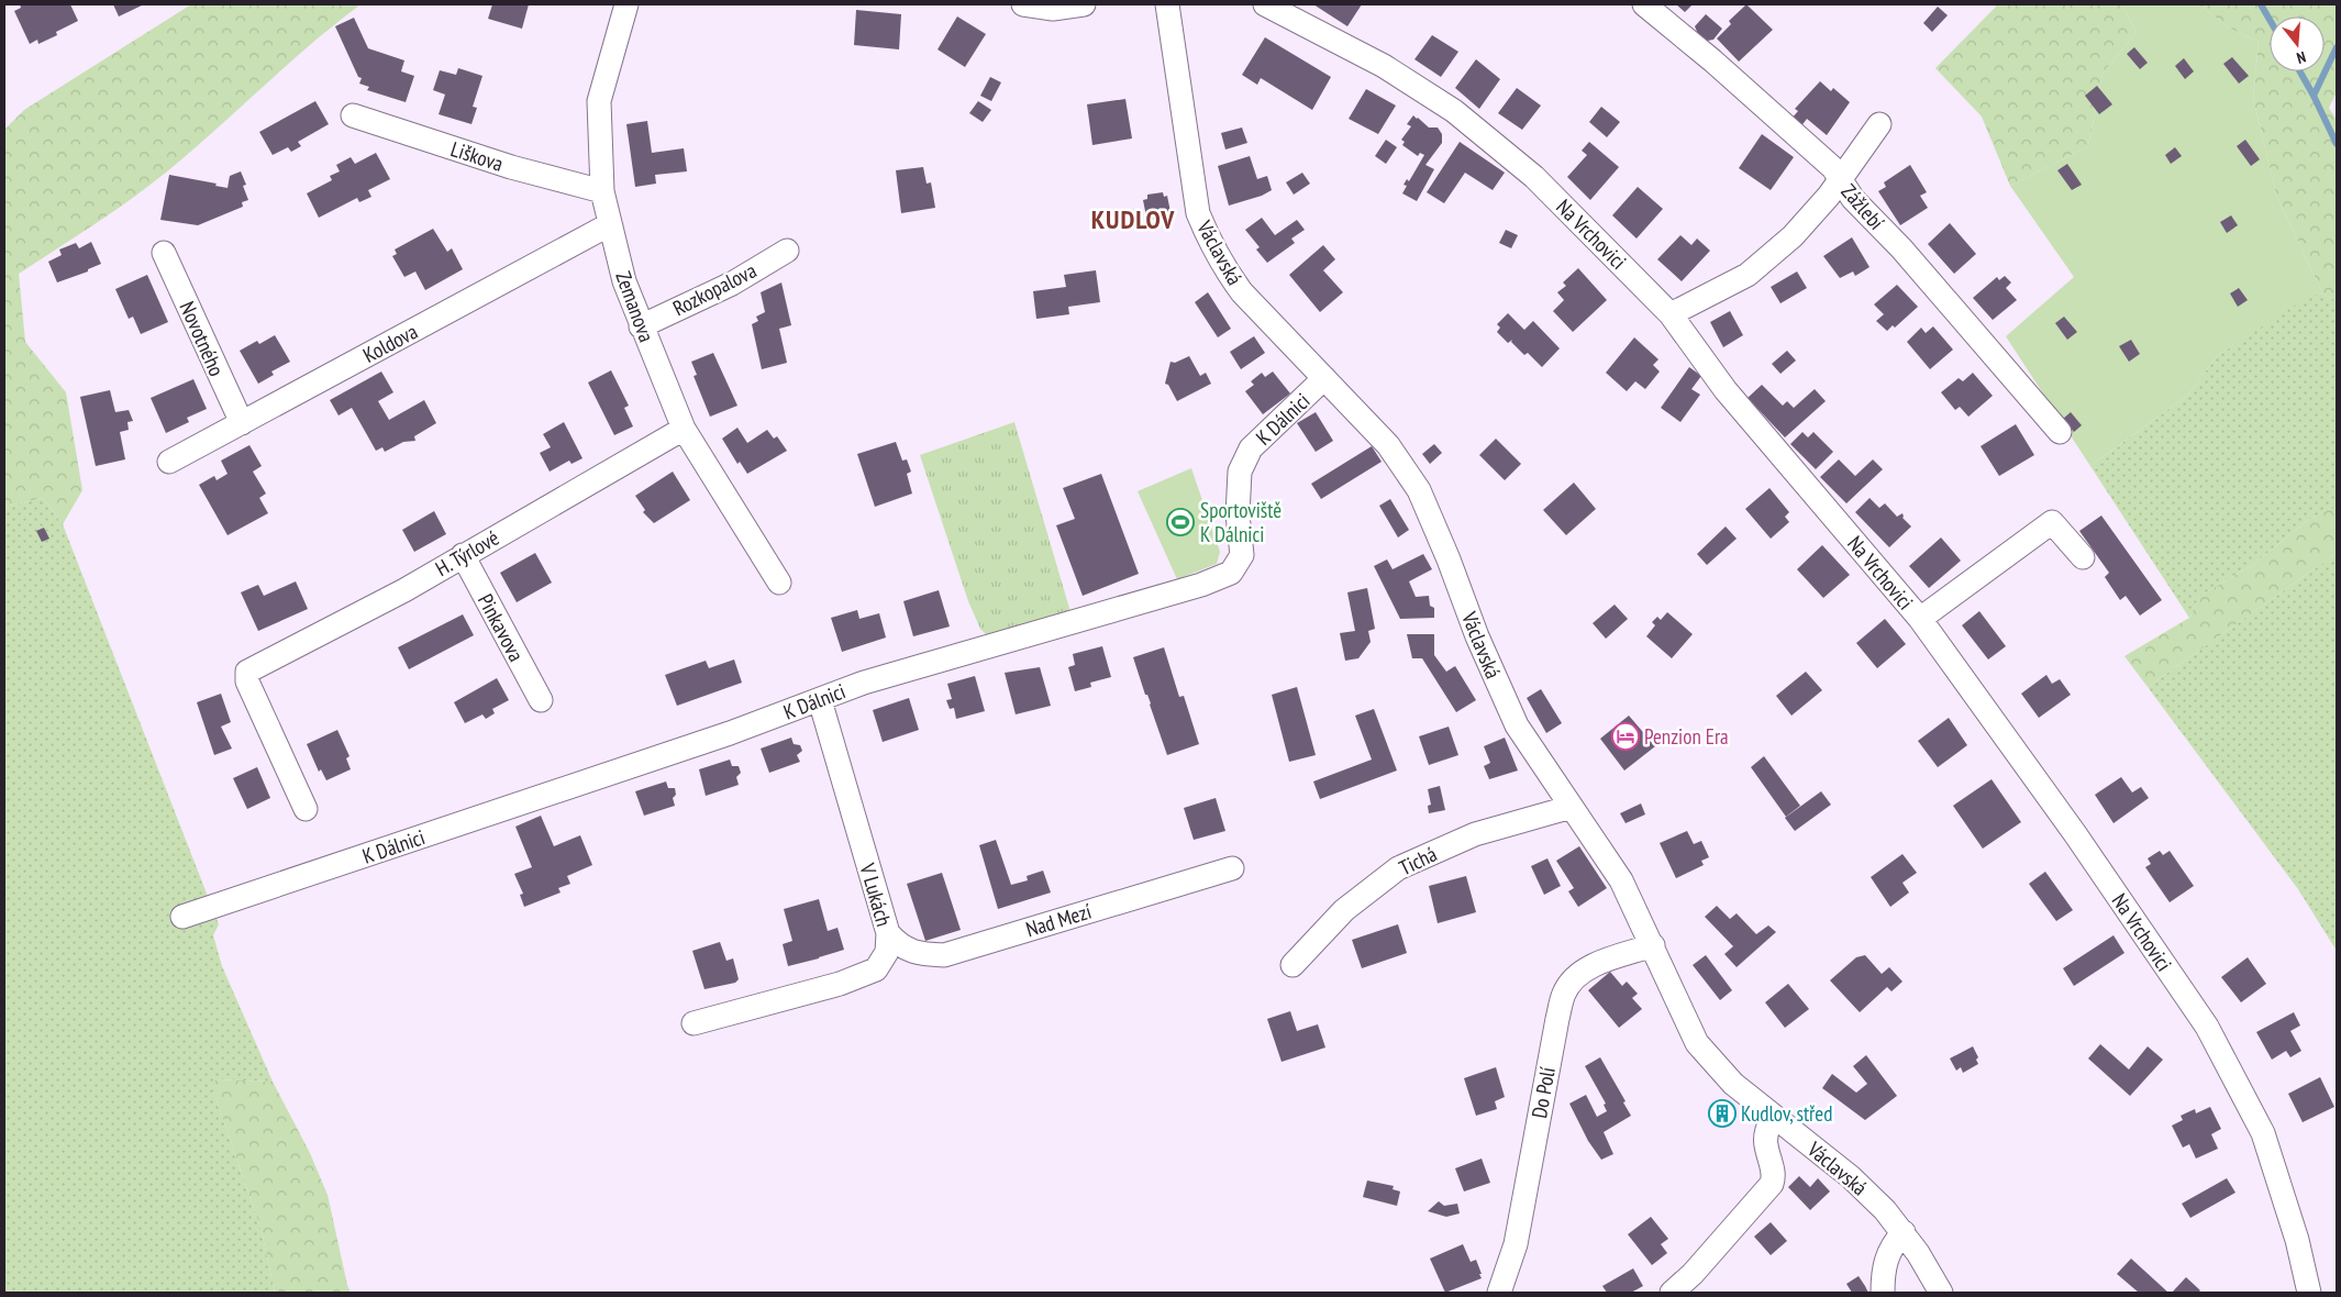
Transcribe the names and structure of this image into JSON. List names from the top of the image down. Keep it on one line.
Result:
{"streets":{"street":["Liškova","Zážlebí","Na Vrchovici","Václavská","Rozkopalova","Zemanova","Novotného","Koldova","K Dálnici","H. Týrlové","Pinkavova","Tichá","V Lukách","Nad Mezí","Do Polí"]},"crossings":[["Liškova","Zemanova"],["Václavská","K Dálnici"],["Václavská","Tichá"],["Václavská","Do Polí"],["Rozkopalova","Zemanova"],["Zemanova","Koldova"],["Zemanova","H. Týrlové"],["Novotného","Koldova"],["K Dálnici","V Lukách"],["H. Týrlové","Pinkavova"],["V Lukách","Nad Mezí"]],"districts":["KUDLOV"],"places":{"sports":["Sportoviště K Dálnici"],"hotel":["Penzion Era"],"building":["Kudlov, střed"]},"north":"bottom"}
